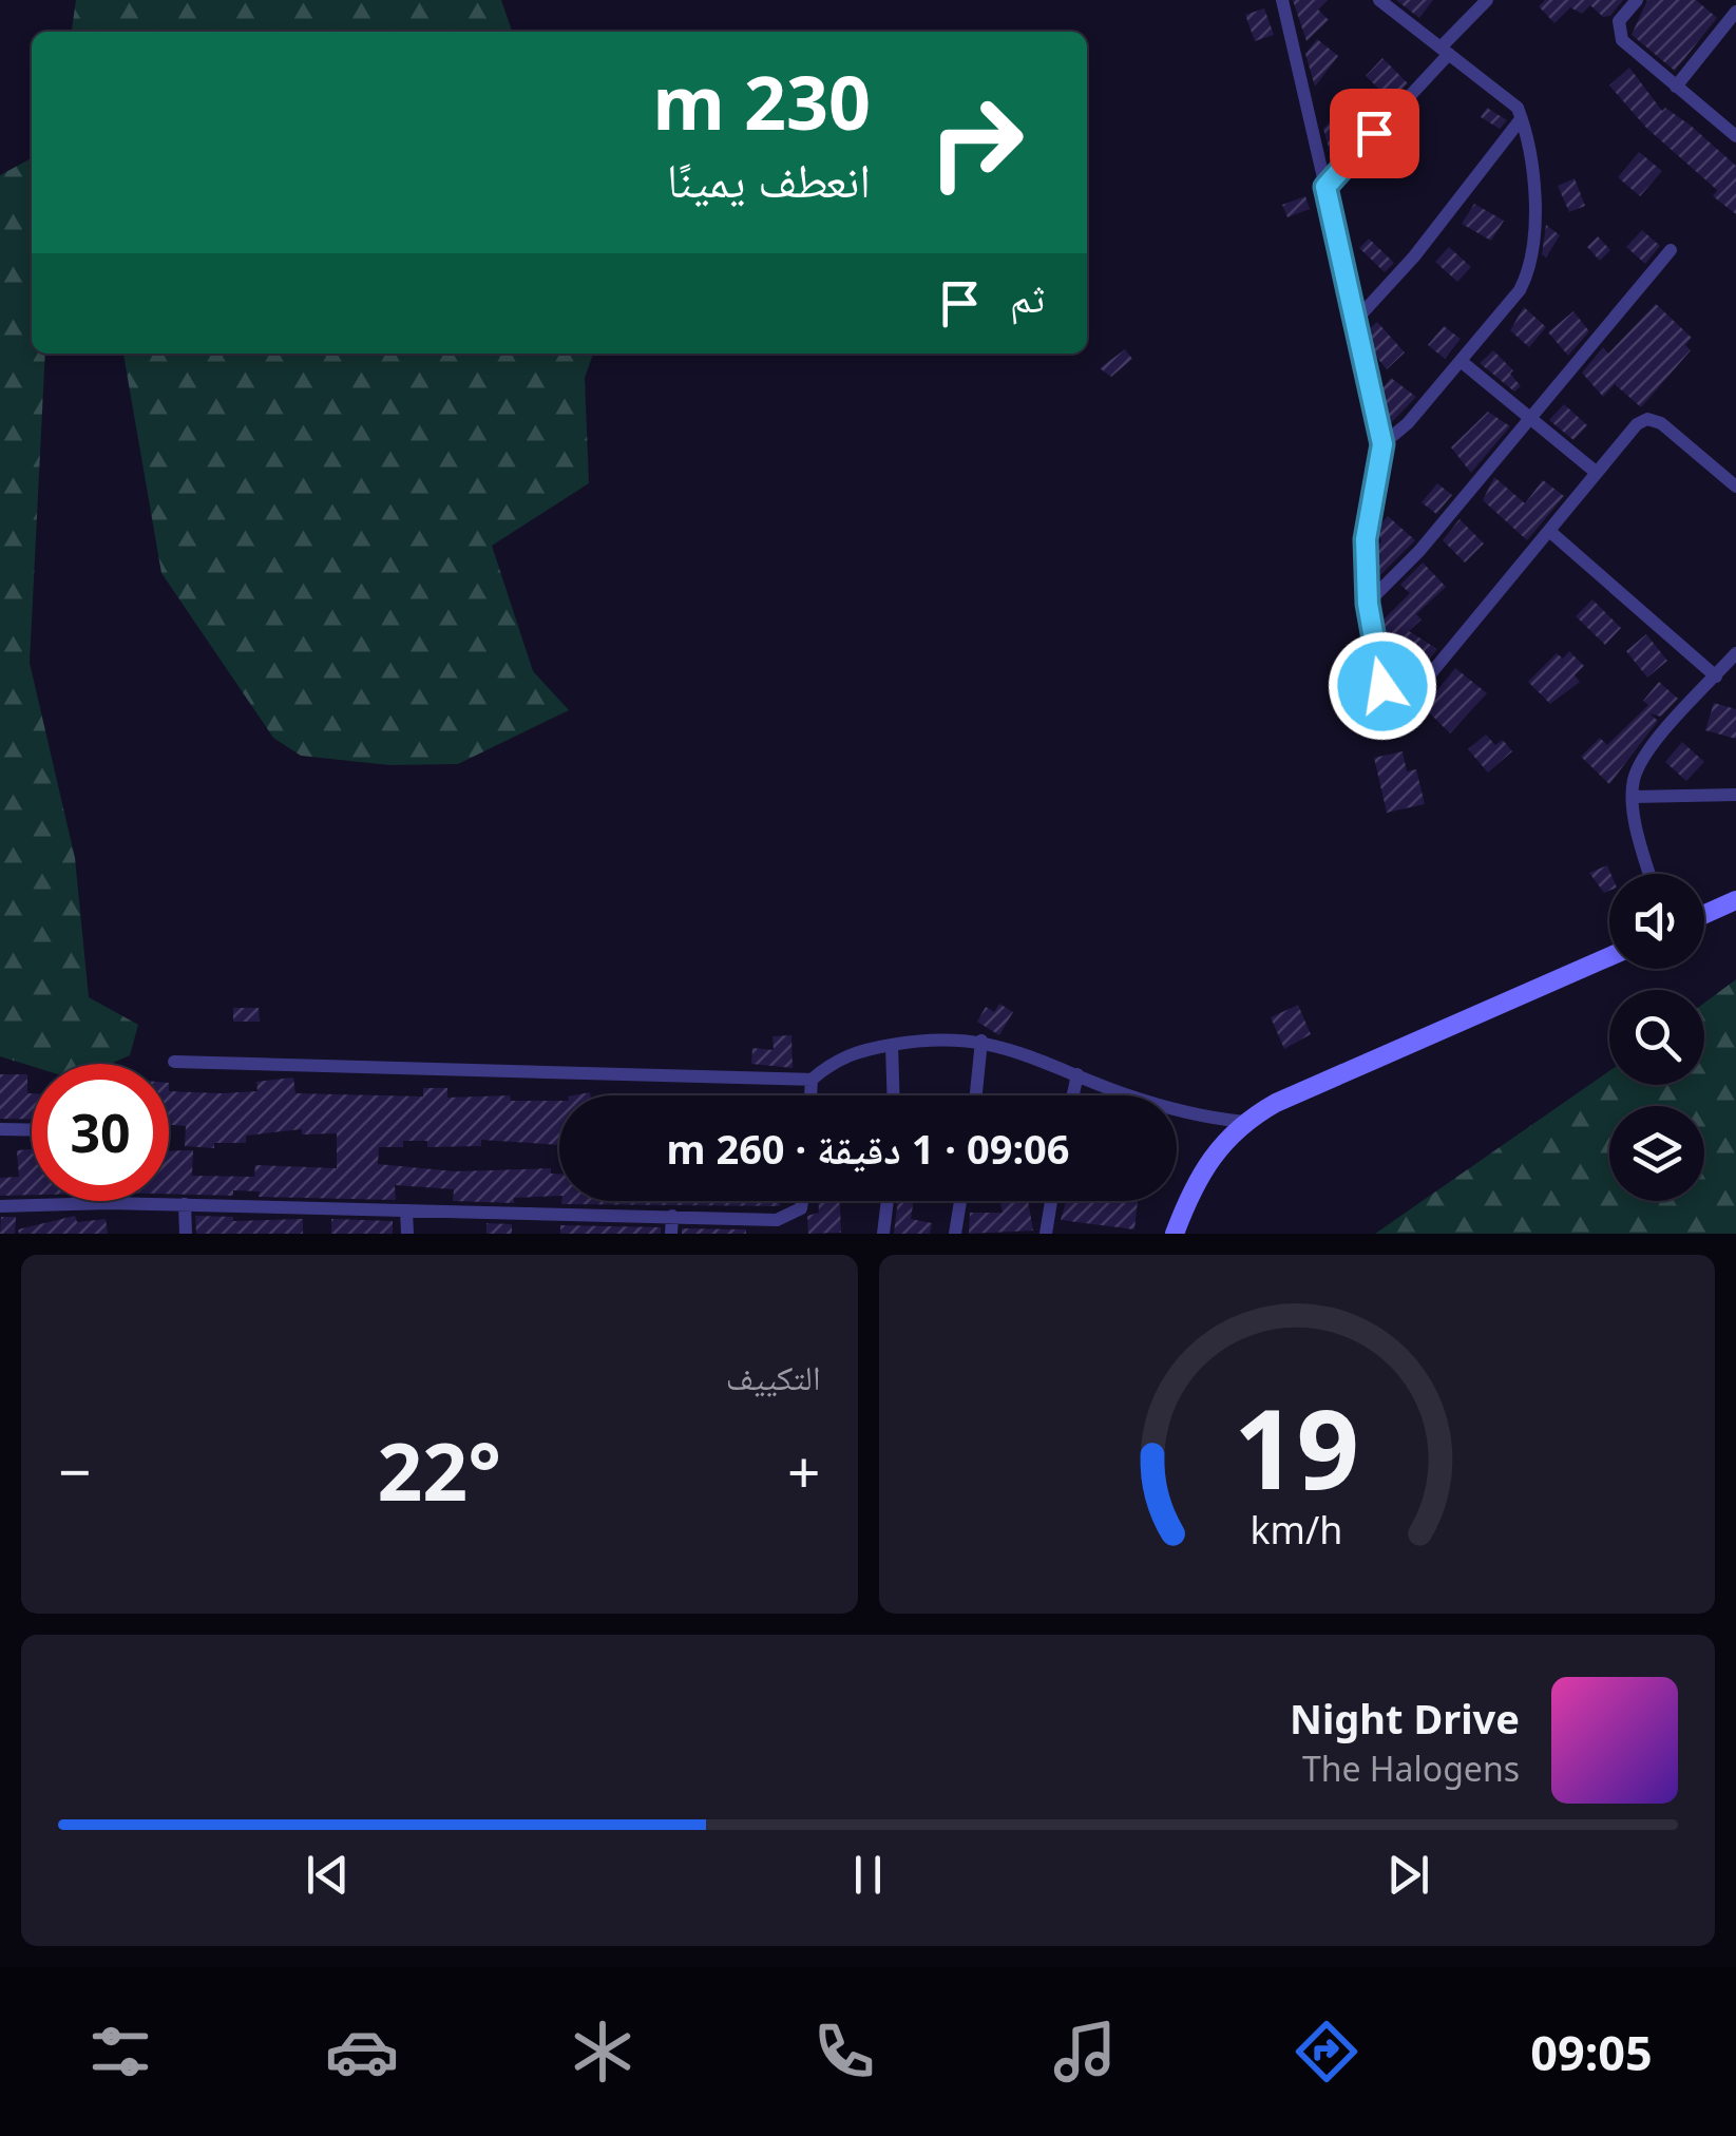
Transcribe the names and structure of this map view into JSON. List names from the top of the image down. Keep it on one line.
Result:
{"page":{"turn":["230 m","انعطف يمينًا"],"then":"ثم","limit":"30","trip":"09:06 · 1 دقيقة · 260 m","tile":"التكييف","heat":["−","22°","+"],"song":["Night Drive","The Halogens"],"tabs":"09:05","gauge":["19","km/h"]}}
